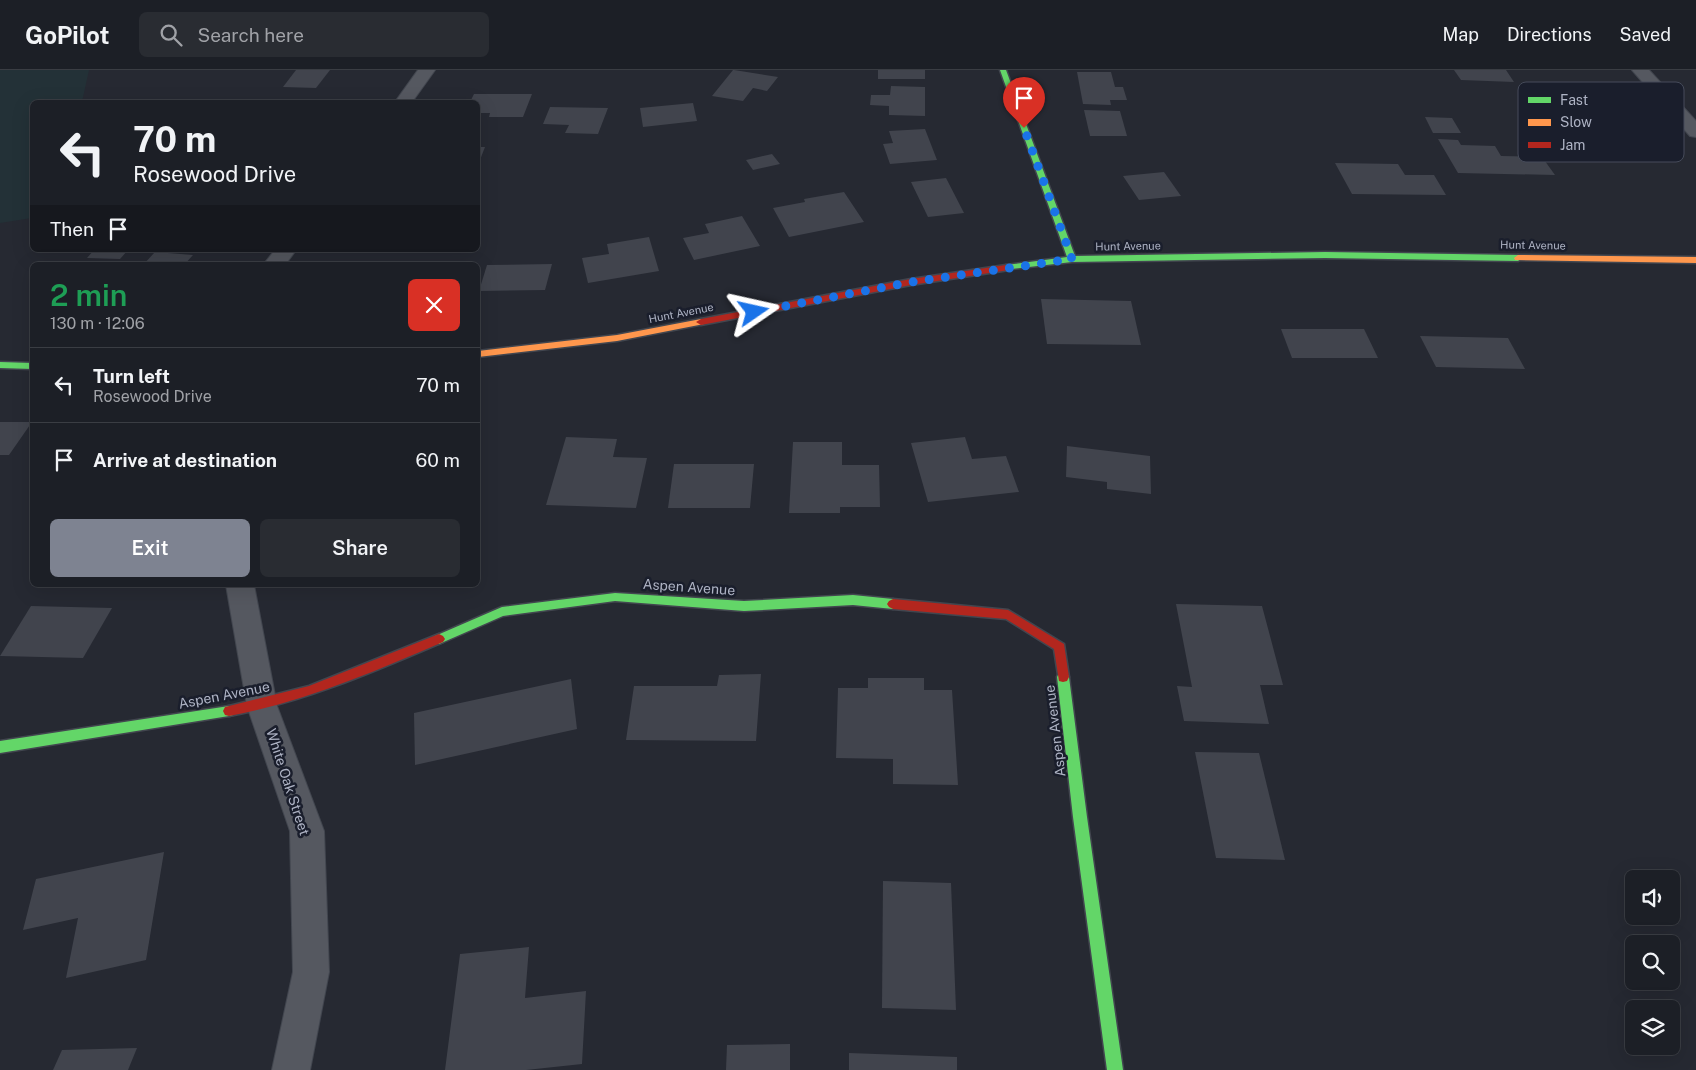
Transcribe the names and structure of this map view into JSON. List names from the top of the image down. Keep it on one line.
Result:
{"streets":{"street":["Hunt Avenue","Aspen Avenue","White Oak Street"]},"crossings":[["Aspen Avenue","White Oak Street"]],"legend":["Fast","Slow","Jam"],"page":{"header":"GoPilot","search":"Search here","nav":["Map","Directions","Saved"],"turn":["70 m","Rosewood Drive"],"then":"Then","heading":["2 min","130 m · 12:06"],"list":[{"name":"Turn left","note":"Rosewood Drive","value":"70 m"},{"name":"Arrive at destination","value":"60 m"}],"buttons":["Exit","Share"]}}
